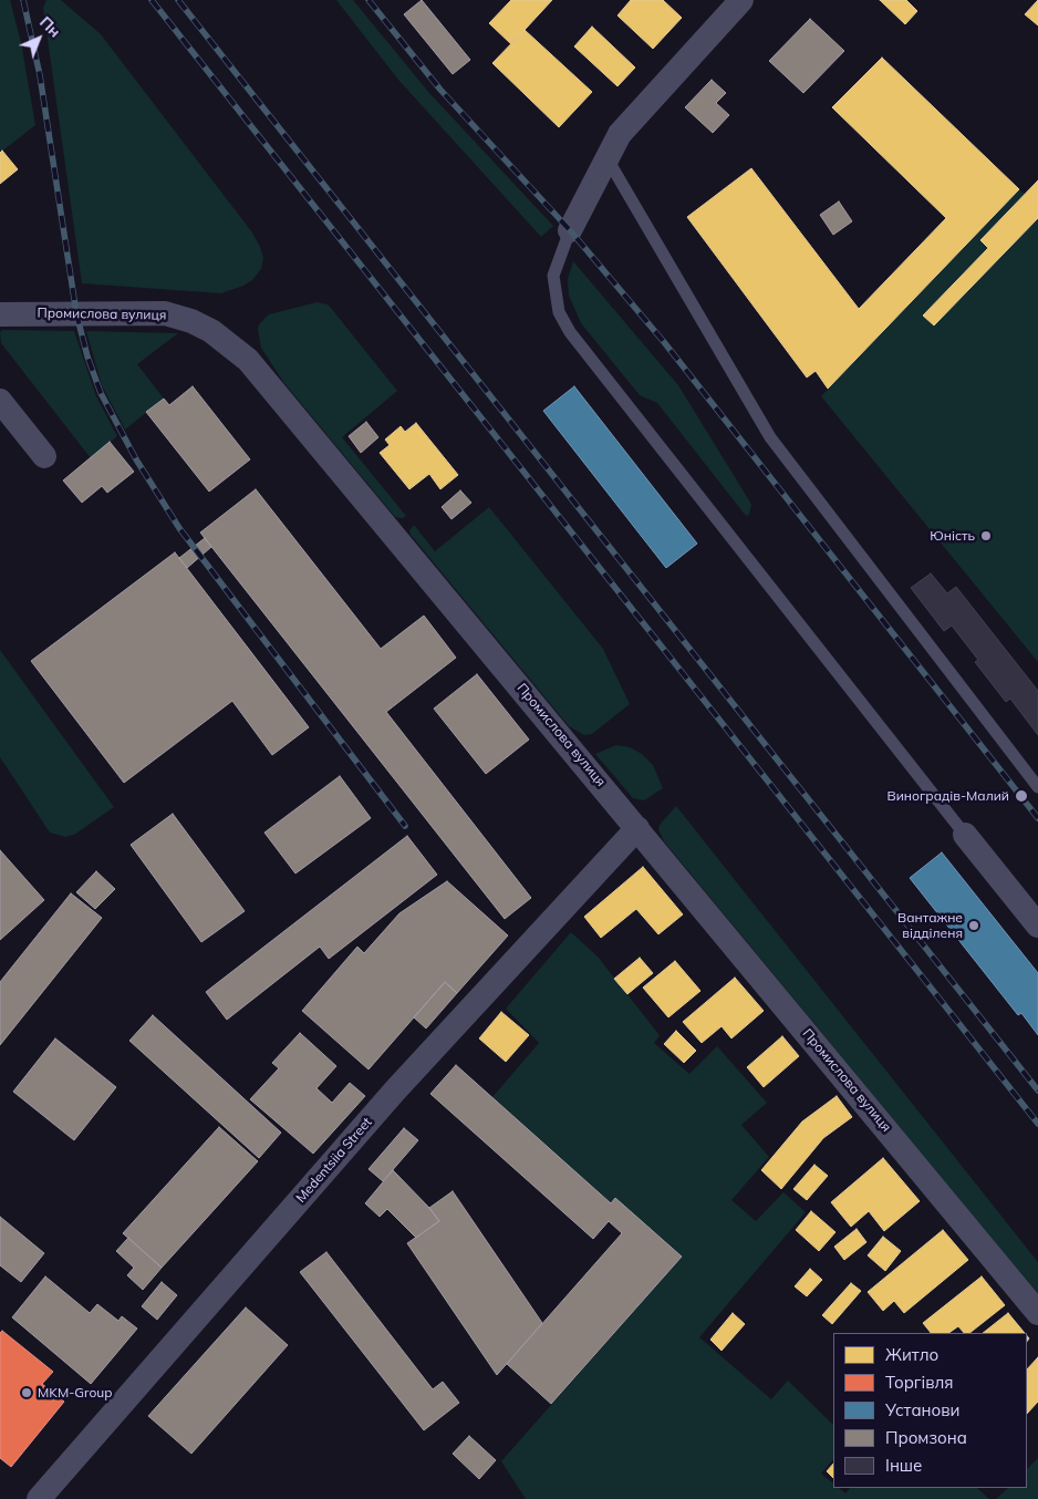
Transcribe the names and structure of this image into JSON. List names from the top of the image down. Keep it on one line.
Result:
{"streets":{"street":["Промислова вулиця","Medentsiia Street"]},"crossings":[["Промислова вулиця","Medentsiia Street"]],"places":["Юність","Виноградів-Малий","Вантажне відділеня","MKM-Group"],"legend":["Житло","Торгівля","Установи","Промзона","Інше"],"north":"top right"}
